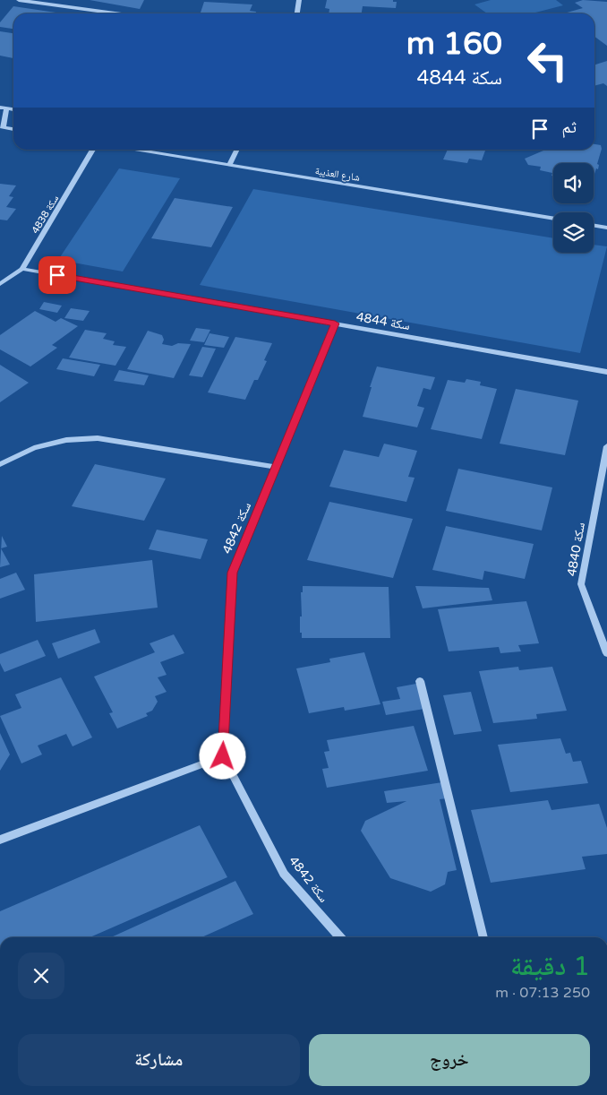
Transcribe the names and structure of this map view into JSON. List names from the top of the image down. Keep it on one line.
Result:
{"streets":{"street":["شارع العذيبة","سكة 4838","سكة 4844","سكة 4842","سكة 4840"]},"crossings":[["سكة 4838","سكة 4844"],["سكة 4844","سكة 4842"]],"page":{"turn":["160 m","سكة 4844"],"then":"ثم","heading":["1 دقيقة","250 m · 07:13"],"buttons":["خروج","مشاركة"]}}
